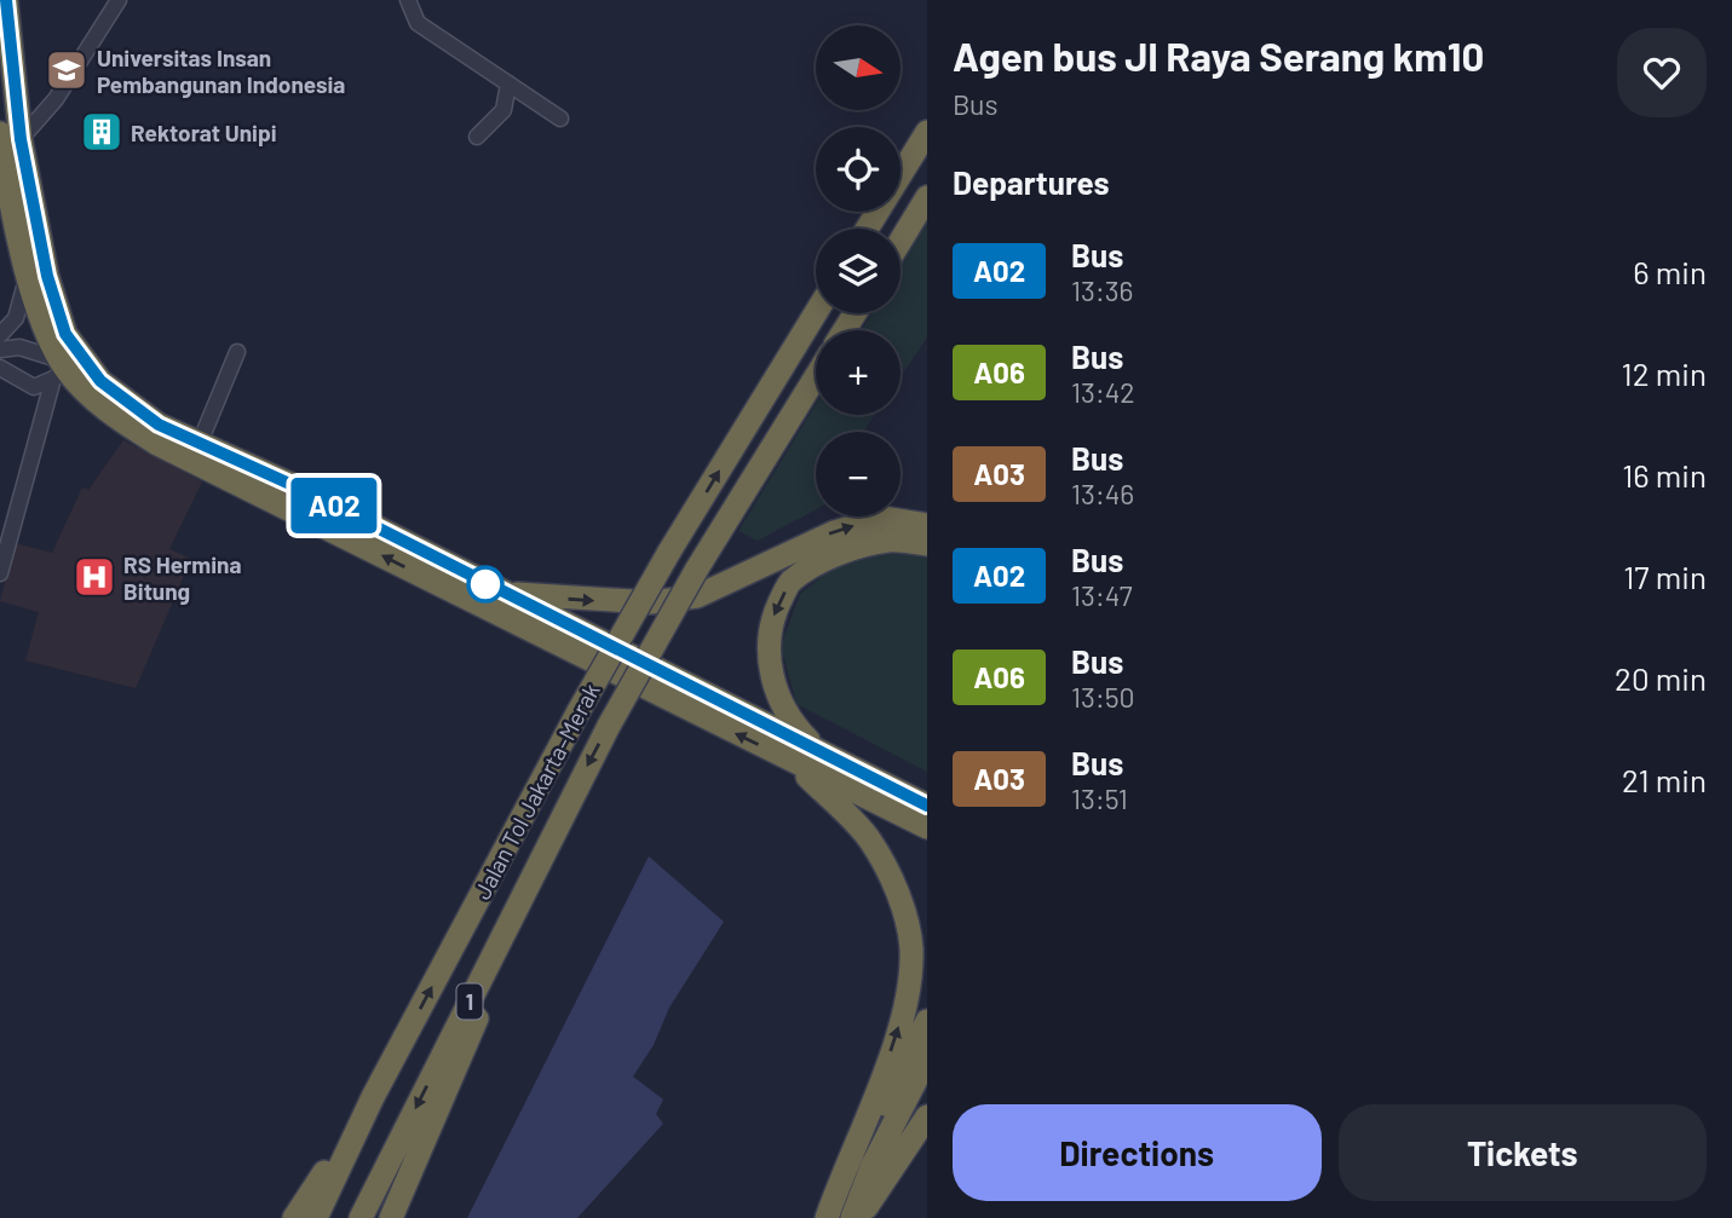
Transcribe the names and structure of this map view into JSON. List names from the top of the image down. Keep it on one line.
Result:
{"streets":{"highway":["Jalan Tol Jakarta–Merak","1"]},"places":{"school or university":["Universitas Insan Pembangunan Indonesia"],"building":["Rektorat Unipi"],"hospital":["RS Hermina Bitung"]},"lines":["bus line A02"],"north":"right","page":{"on_map":"A02","heading":[["Agen bus Jl Raya Serang km10","Bus"],"Departures"],"map_buttons":["+","−"],"list":[{"mark":"A02","name":"Bus","note":"13:36","value":"6 min"},{"mark":"A06","name":"Bus","note":"13:42","value":"12 min"},{"mark":"A03","name":"Bus","note":"13:46","value":"16 min"},{"mark":"A02","name":"Bus","note":"13:47","value":"17 min"},{"mark":"A06","name":"Bus","note":"13:50","value":"20 min"},{"mark":"A03","name":"Bus","note":"13:51","value":"21 min"}],"buttons":["Directions","Tickets"]}}
